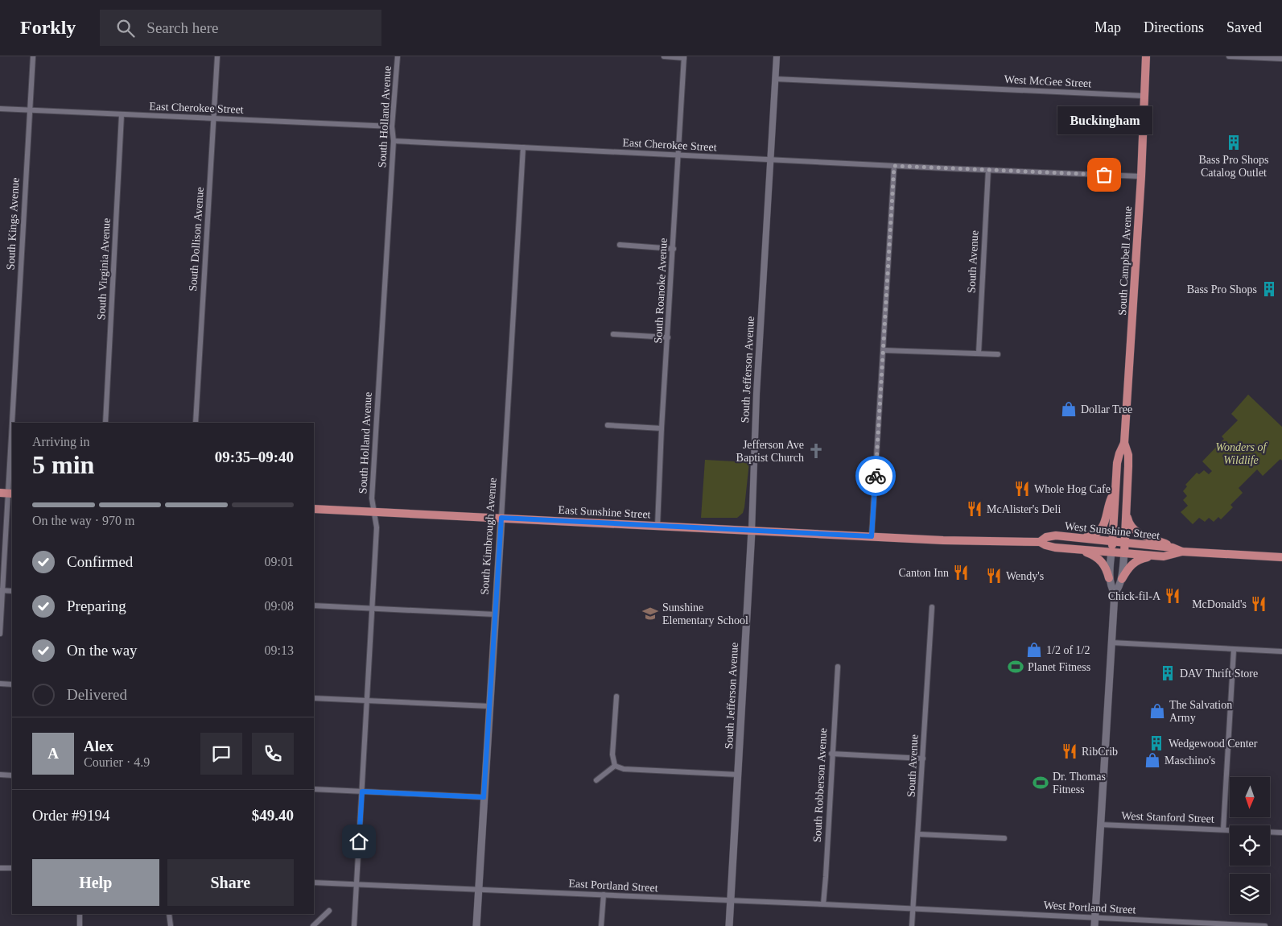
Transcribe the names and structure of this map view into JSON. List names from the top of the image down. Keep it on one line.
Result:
{"streets":{"main road":["South Campbell Avenue","South Jefferson Avenue","East Sunshine Street","West Sunshine Street","South Kimbrough Avenue"],"street":["West McGee Street","East Cherokee Street","South Holland Avenue","South Kings Avenue","South Dollison Avenue","South Avenue","South Virginia Avenue","South Roanoke Avenue","South Robberson Avenue","West Stanford Street","East Portland Street","West Portland Street"]},"crossings":[["West McGee Street","South Campbell Avenue"],["West McGee Street","South Jefferson Avenue"],["East Cherokee Street","South Holland Avenue"],["East Cherokee Street","South Kings Avenue"],["East Cherokee Street","South Dollison Avenue"],["East Cherokee Street","South Campbell Avenue"],["East Cherokee Street","South Avenue"],["East Cherokee Street","South Virginia Avenue"],["East Cherokee Street","South Roanoke Avenue"],["East Cherokee Street","South Jefferson Avenue"],["East Cherokee Street","South Kimbrough Avenue"],["South Holland Avenue","East Sunshine Street"],["South Holland Avenue","East Portland Street"],["South Campbell Avenue","West Sunshine Street"],["South Campbell Avenue","West Stanford Street"],["South Campbell Avenue","West Portland Street"],["South Avenue","East Portland Street"],["South Avenue","West Portland Street"],["South Roanoke Avenue","East Sunshine Street"],["South Jefferson Avenue","East Sunshine Street"],["South Jefferson Avenue","East Portland Street"],["East Sunshine Street","West Sunshine Street"],["East Sunshine Street","South Kimbrough Avenue"],["South Kimbrough Avenue","East Portland Street"],["South Robberson Avenue","East Portland Street"],["East Portland Street","West Portland Street"]],"parks":["Wonders of Wildlife"],"places":{"building":["Bass Pro Shops Catalog Outlet","Bass Pro Shops","DAV Thrift Store","Wedgewood Center"],"other":["Buckingham"],"shop":["Dollar Tree","1/2 of 1/2","The Salvation Army","Maschino's"],"church":["Jefferson Ave Baptist Church"],"restaurant":["Whole Hog Cafe","McAlister's Deli","Canton Inn","Wendy's","Chick-fil-A","McDonald's","RibCrib"],"school or university":["Sunshine Elementary School"],"sports":["Planet Fitness","Dr. Thomas Fitness"]},"north":"bottom","page":{"header":"Forkly","search":"Search here","nav":["Map","Directions","Saved"],"bubble":"Buckingham","heading":["5 min","Arriving in","09:35–09:40"],"panel":["Alex","Courier · 4.9","Order #9194","$49.40"],"bar":"On the way · 970 m","list":[["Confirmed","09:01"],["Preparing","09:08"],["On the way","09:13"],"Delivered"],"round":"A","buttons":["Help","Share"]}}
